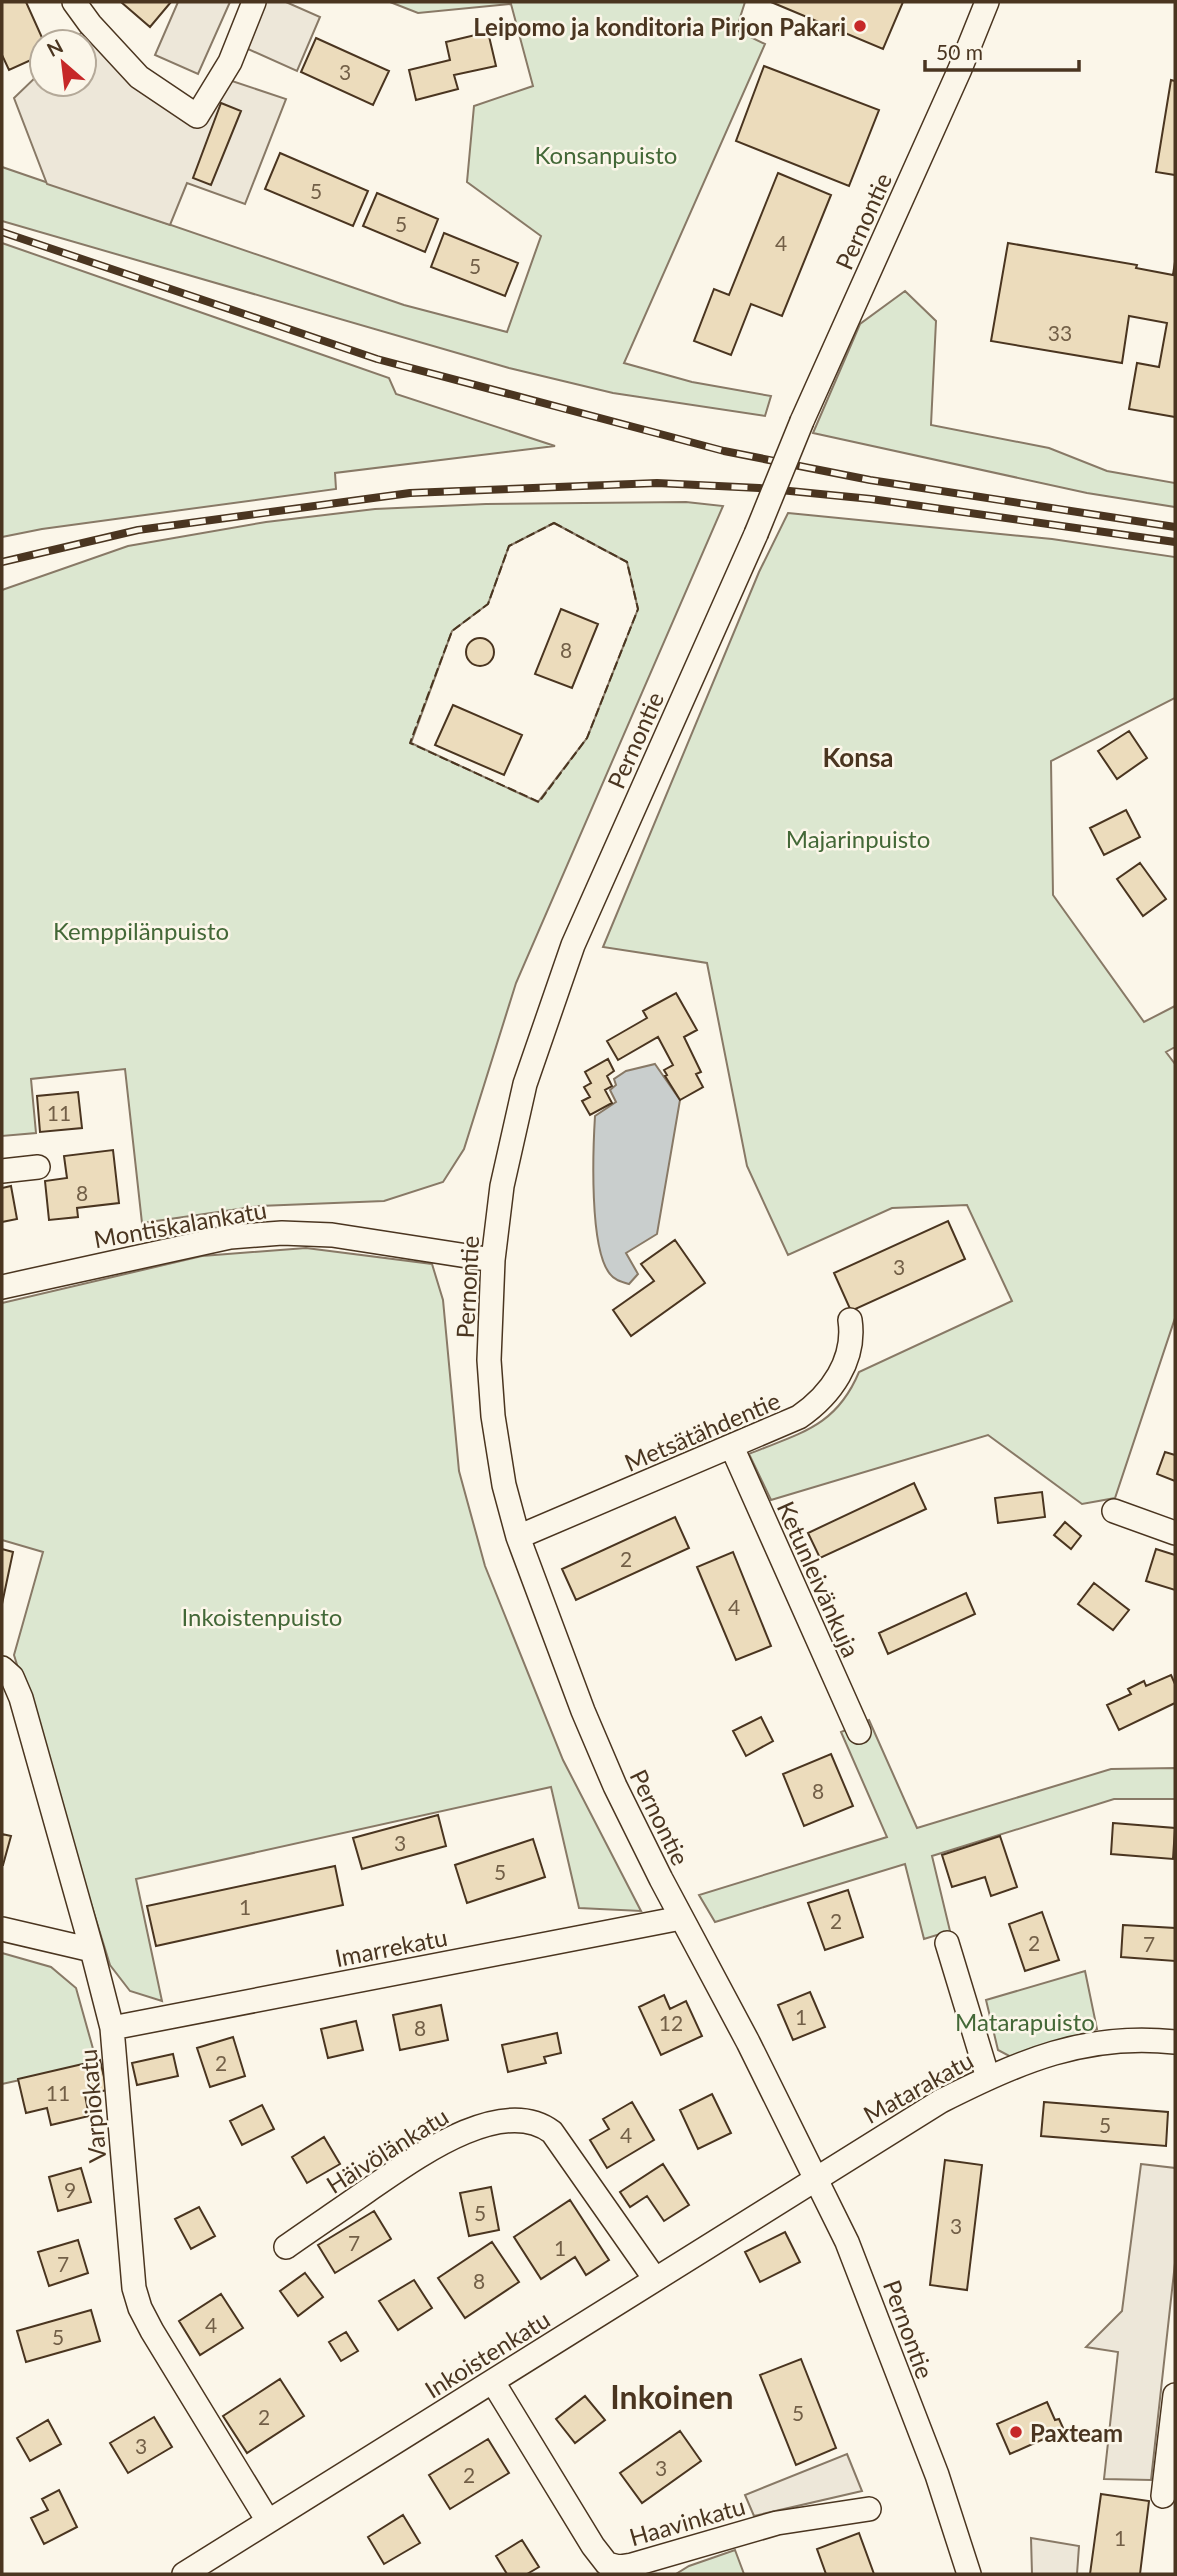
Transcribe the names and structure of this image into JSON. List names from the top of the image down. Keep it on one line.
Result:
{"streets":{"street":["Pernontie","Montiskalankatu","Metsätähdentie","Ketunleivänkuja","Imarrekatu","Matarakatu","Varpiokatu","Häivölänkatu","Inkoistenkatu","Haavinkatu"]},"crossings":[["Pernontie","Montiskalankatu"],["Pernontie","Metsätähdentie"],["Pernontie","Imarrekatu"],["Pernontie","Matarakatu"],["Pernontie","Inkoistenkatu"],["Metsätähdentie","Ketunleivänkuja"],["Imarrekatu","Varpiokatu"],["Matarakatu","Inkoistenkatu"],["Varpiokatu","Inkoistenkatu"],["Häivölänkatu","Inkoistenkatu"],["Inkoistenkatu","Haavinkatu"]],"districts":["Konsa","Inkoinen"],"parks":["Konsanpuisto","Majarinpuisto","Kemppilänpuisto","Inkoistenpuisto","Matarapuisto"],"places":["Leipomo ja konditoria Pirjon Pakari","Paxteam"],"house_numbers":["3","5","5","4","5","33","8","11","8","3","2","4","8","3","5","1","2","2","7","1","12","8","2","11","5","4","9","5","3","7","1","7","8","4","5","5","2","3","3","2","1"],"scale_bar":"50 m","north":"top left"}
